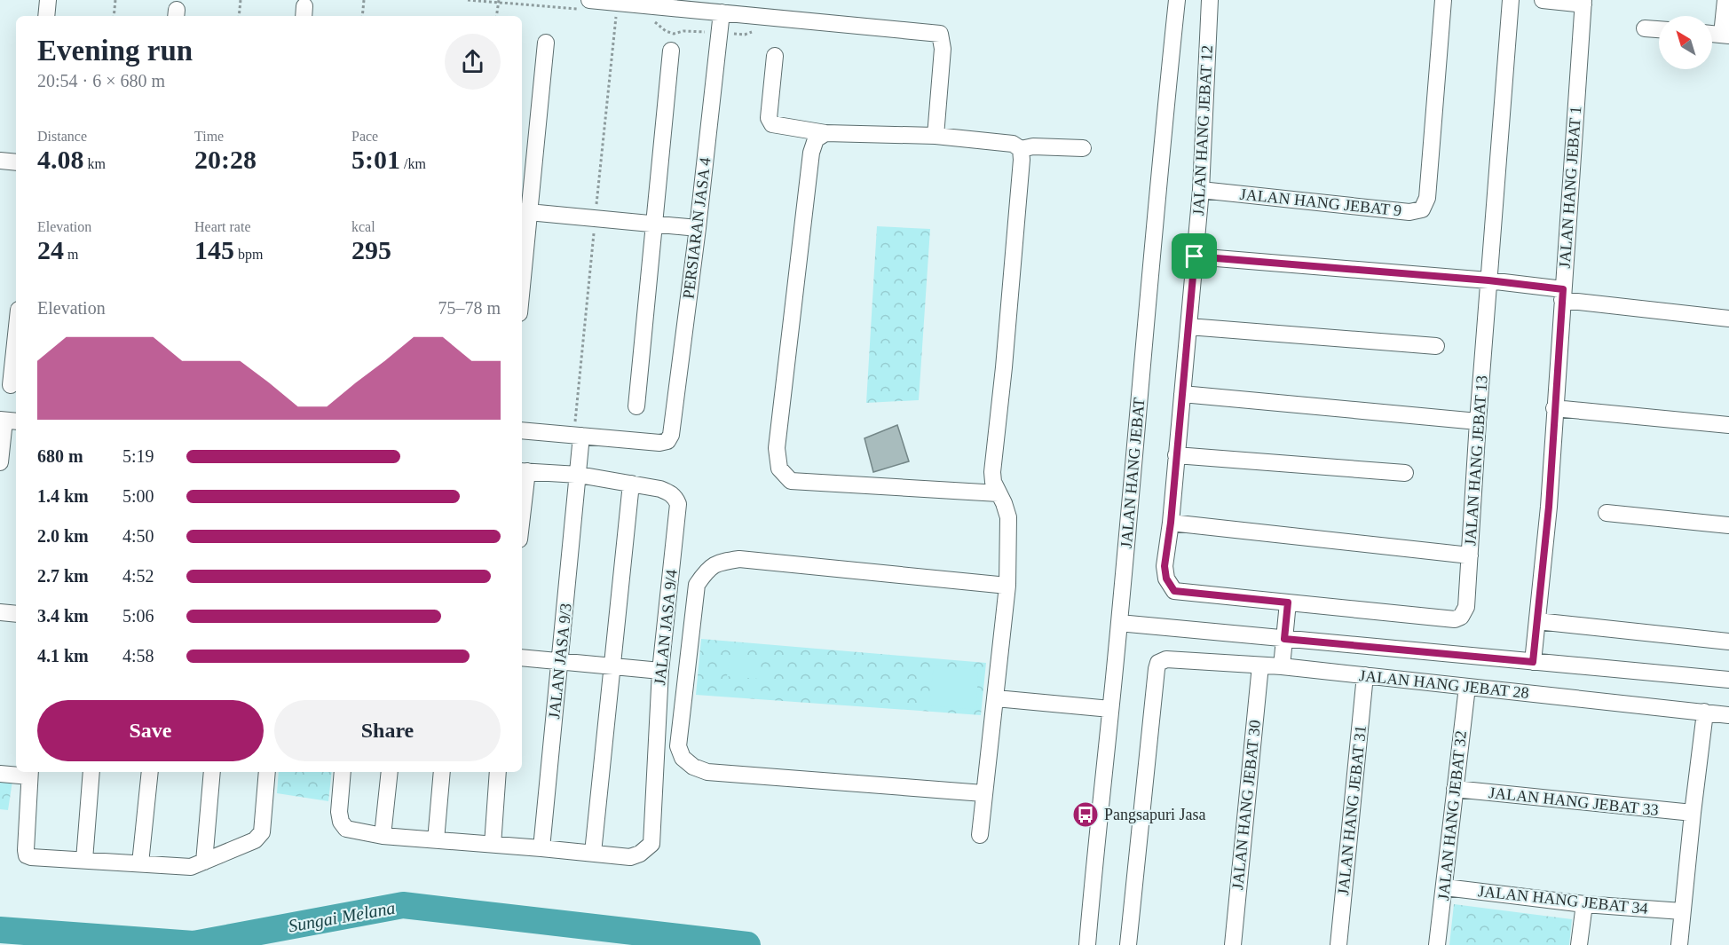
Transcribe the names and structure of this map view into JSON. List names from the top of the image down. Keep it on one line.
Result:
{"streets":{"street":["JALAN HANG JEBAT 12","JALAN HANG JEBAT 1","JALAN HANG JEBAT 9","PERSIARAN JASA 4","JALAN HANG JEBAT 13","JALAN HANG JEBAT","JALAN JASA 9/4","JALAN JASA 9/3","JALAN HANG JEBAT 28","JALAN HANG JEBAT 33","JALAN HANG JEBAT 30","JALAN HANG JEBAT 31","JALAN HANG JEBAT 32","JALAN HANG JEBAT 34"]},"crossings":[["JALAN HANG JEBAT 12","JALAN HANG JEBAT 9"],["JALAN HANG JEBAT 12","JALAN HANG JEBAT 13"],["PERSIARAN JASA 4","JALAN JASA 9/3"],["JALAN JASA 9/4","JALAN JASA 9/3"],["JALAN HANG JEBAT 28","JALAN HANG JEBAT 30"],["JALAN HANG JEBAT 28","JALAN HANG JEBAT 31"],["JALAN HANG JEBAT 28","JALAN HANG JEBAT 32"],["JALAN HANG JEBAT 33","JALAN HANG JEBAT 32"],["JALAN HANG JEBAT 32","JALAN HANG JEBAT 34"]],"water":["Sungai Melana"],"places":{"bus stop":["Pangsapuri Jasa"]},"north":"top left","page":{"heading":["Evening run","20:54 · 6 × 680 m"],"stats":[["Distance","4.08 km"],["Time","20:28"],["Pace","5:01 /km"],["Elevation","24 m"],["Heart rate","145 bpm"],["kcal","295"]],"chart":["Elevation","75–78 m"],"list":[{"name":"680 m","note":"5:19"},{"name":"1.4 km","note":"5:00"},{"name":"2.0 km","note":"4:50"},{"name":"2.7 km","note":"4:52"},{"name":"3.4 km","note":"5:06"},{"name":"4.1 km","note":"4:58"}],"buttons":["Save","Share"]}}
